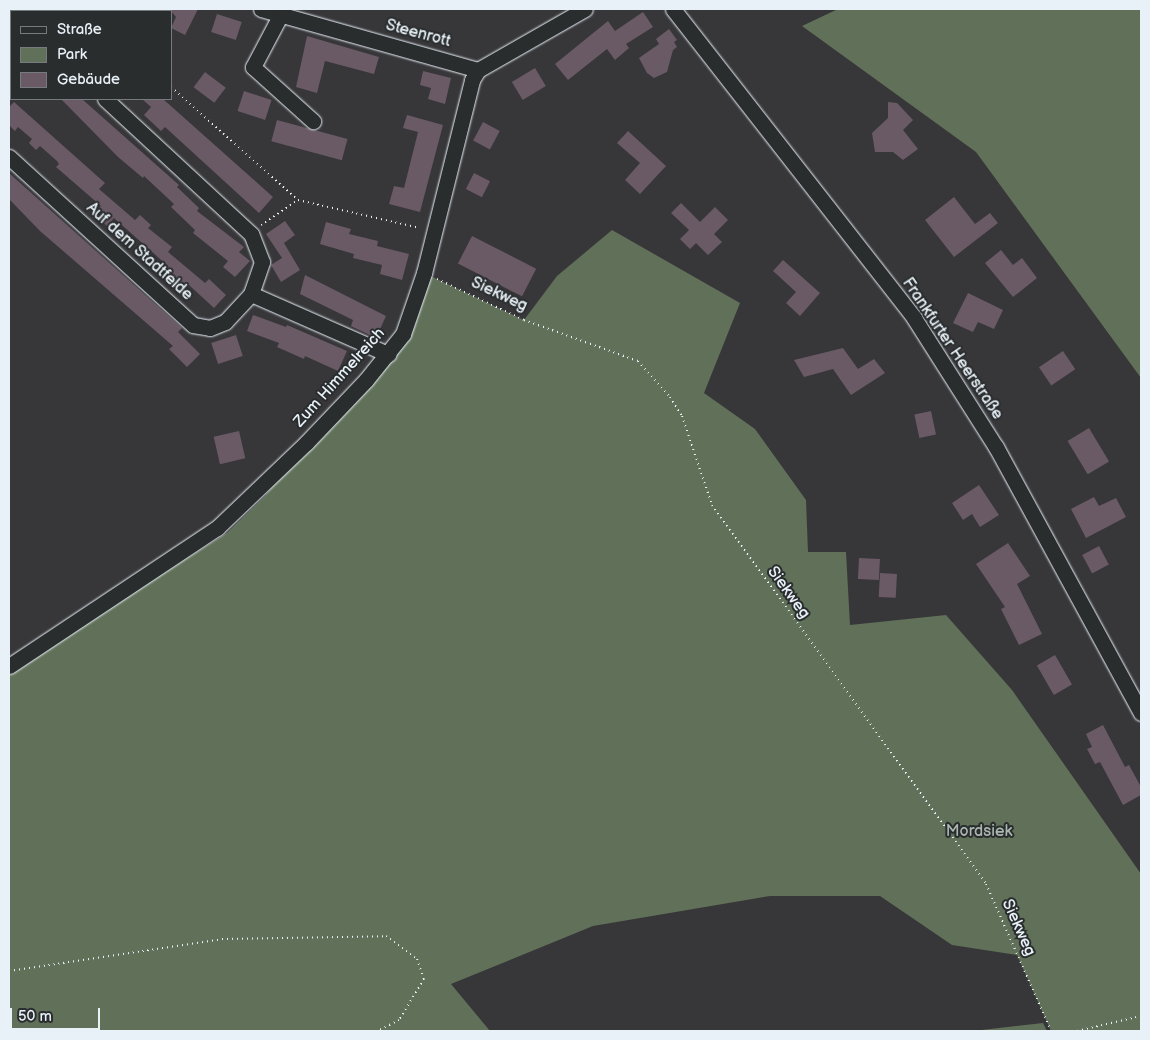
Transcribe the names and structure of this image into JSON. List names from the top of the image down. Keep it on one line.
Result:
{"streets":{"street":["Steenrott","Auf dem Stadtfelde","Frankfurter Heerstraße","Zum Himmelreich"],"path":["Siekweg"]},"crossings":[["Steenrott","Zum Himmelreich"],["Siekweg","Zum Himmelreich"]],"parks":["Mordsiek"],"legend":["Straße","Park","Gebäude"],"scale_bar":"50 m"}
